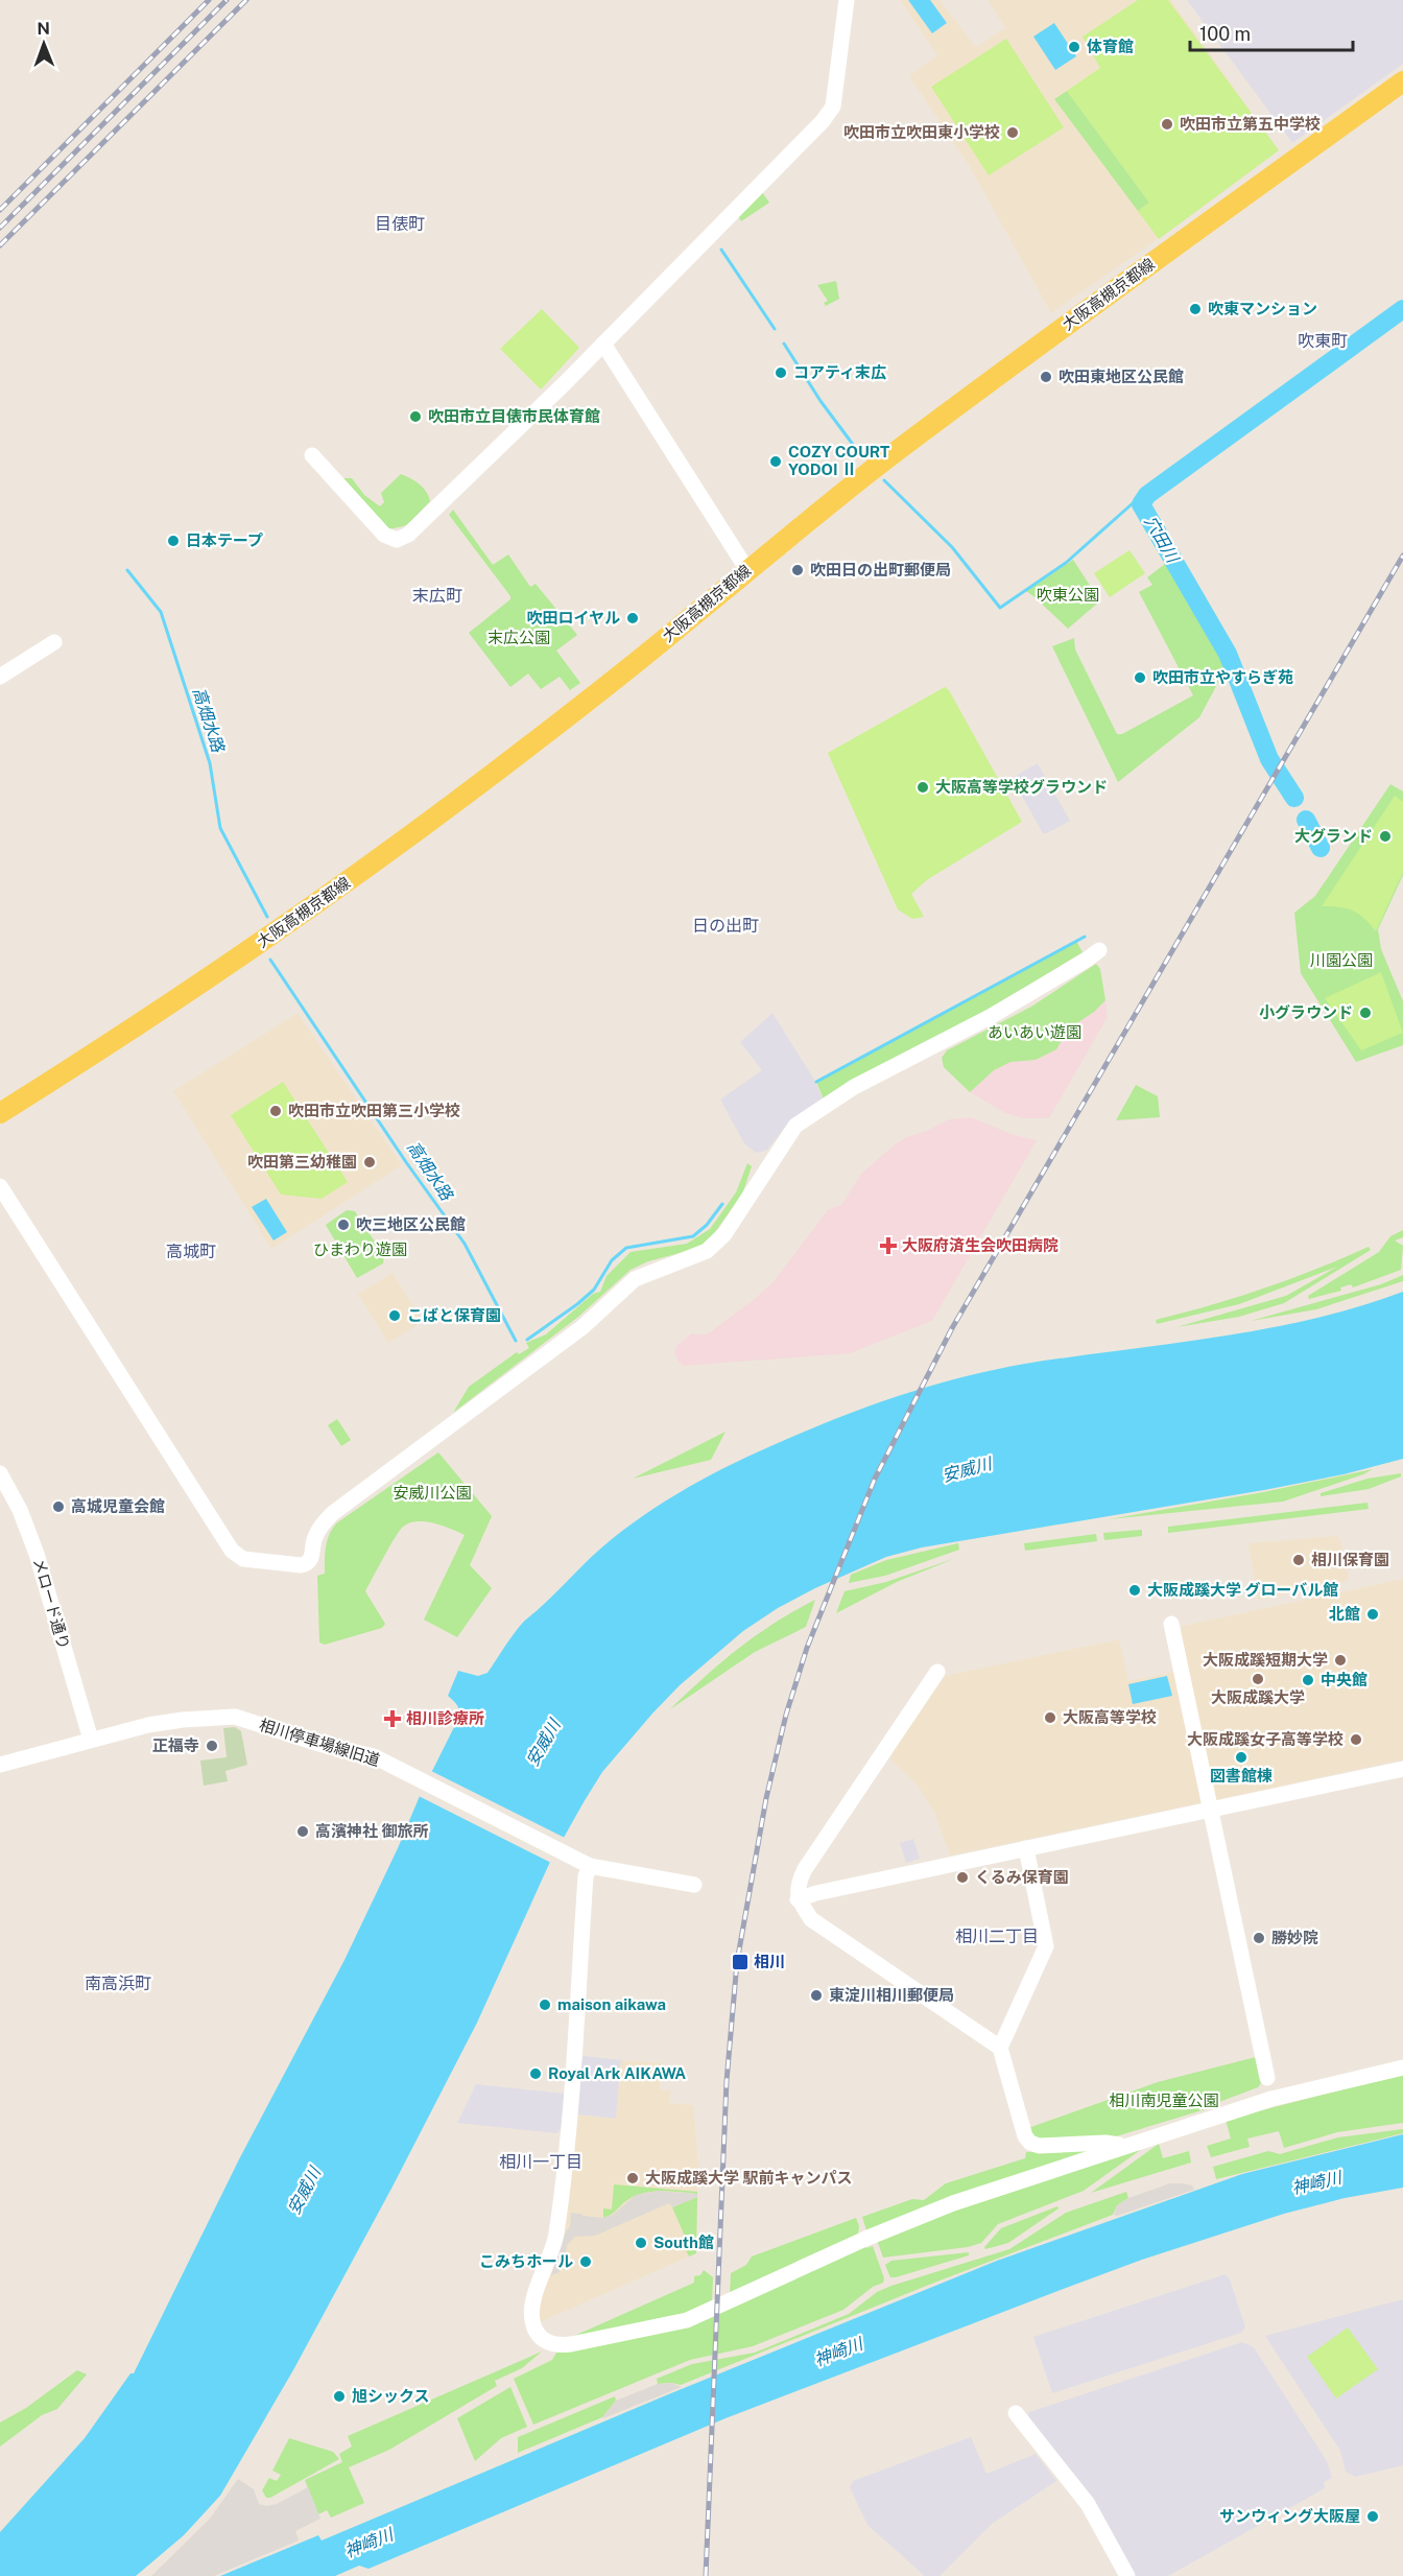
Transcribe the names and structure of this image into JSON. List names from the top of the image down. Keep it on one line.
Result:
{"streets":{"main road":["大阪高槻京都線"],"street":["メロード通り","相川停車場線旧道"]},"crossings":[["メロード通り","相川停車場線旧道"]],"districts":["目俵町","吹東町","末広町","日の出町","高城町","相川二丁目","南高浜町","相川一丁目"],"water":["穴田川","高畑水路","安威川","神崎川"],"parks":["吹東公園","末広公園","川園公園","あいあい遊園","ひまわり遊園","安威川公園","相川南児童公園"],"places":{"other":["体育館","吹田市立第五中学校","吹田市立吹田東小学校","吹東マンション","コアティ末広","吹田東地区公民館","吹田市立目俵市民体育館","COZY COURT YODOI Ⅱ","日本テープ","吹田日の出町郵便局","吹田ロイヤル","吹田市立やすらぎ苑","大阪高等学校グラウンド","大グランド","小グラウンド","吹田市立吹田第三小学校","吹田第三幼稚園","吹三地区公民館","こばと保育園","高城児童会館","相川保育園","大阪成蹊大学 グローバル館","北館","大阪成蹊短期大学","大阪成蹊大学","中央館","大阪高等学校","大阪成蹊女子高等学校","正福寺","図書館棟","高濱神社 御旅所","くるみ保育園","勝妙院","東淀川相川郵便局","maison aikawa","Royal Ark AIKAWA","大阪成蹊大学 駅前キャンパス","South館","こみちホール","旭シックス","サンウィング大阪屋"],"health":["大阪府済生会吹田病院","相川診療所"],"transit":["相川"]},"scale_bar":"100 m","north":"top"}
